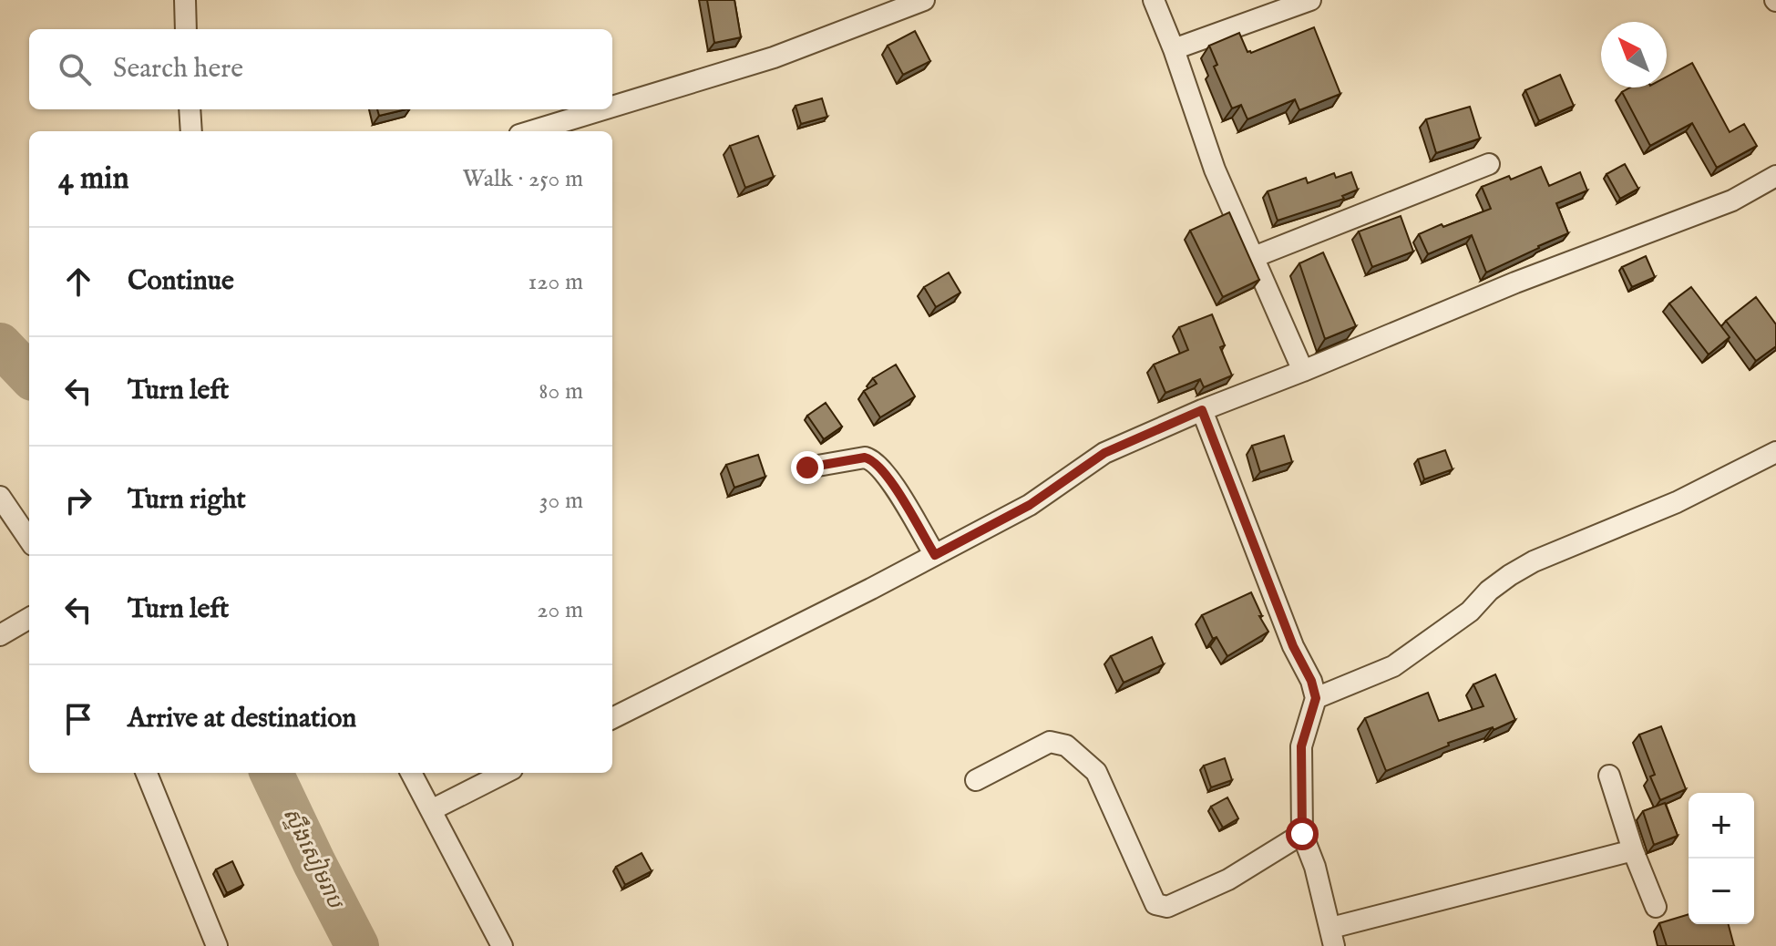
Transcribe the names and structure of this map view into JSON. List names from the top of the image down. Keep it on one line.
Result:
{"water":["ស្ទឹងសៀមរាប"],"north":"top left","page":{"search":"Search here","heading":["4 min","Walk · 250 m"],"list":[["Continue","120 m"],["Turn left","80 m"],["Turn right","30 m"],["Turn left","20 m"],"Arrive at destination"],"map_buttons":["+","−"]}}
